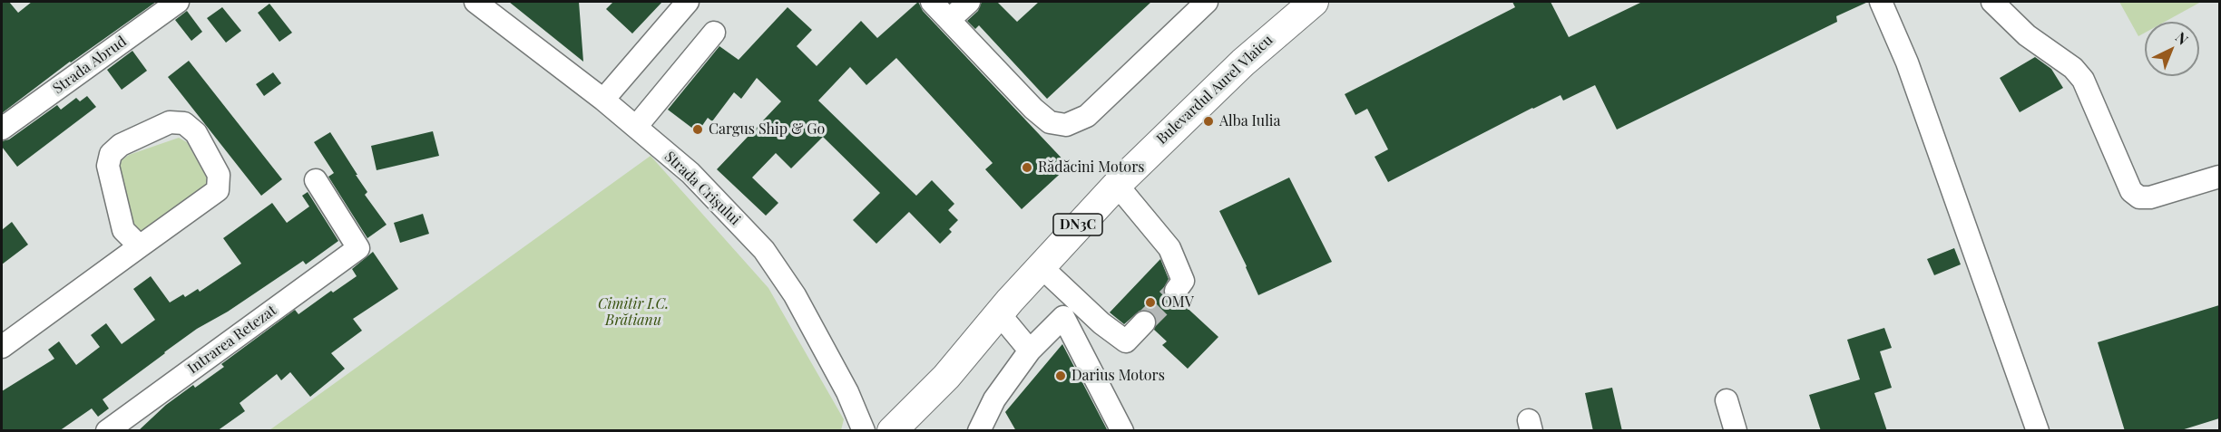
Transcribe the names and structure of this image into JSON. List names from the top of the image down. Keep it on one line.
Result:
{"streets":{"main road":["Bulevardul Aurel Vlaicu","DN3C"],"street":["Strada Abrud","Strada Crișului","Intrarea Retezat"]},"parks":["Cimitir I.C. Brătianu"],"places":["Alba Iulia","Cargus Ship & Go","Rădăcini Motors","OMV","Darius Motors"],"north":"top right"}
